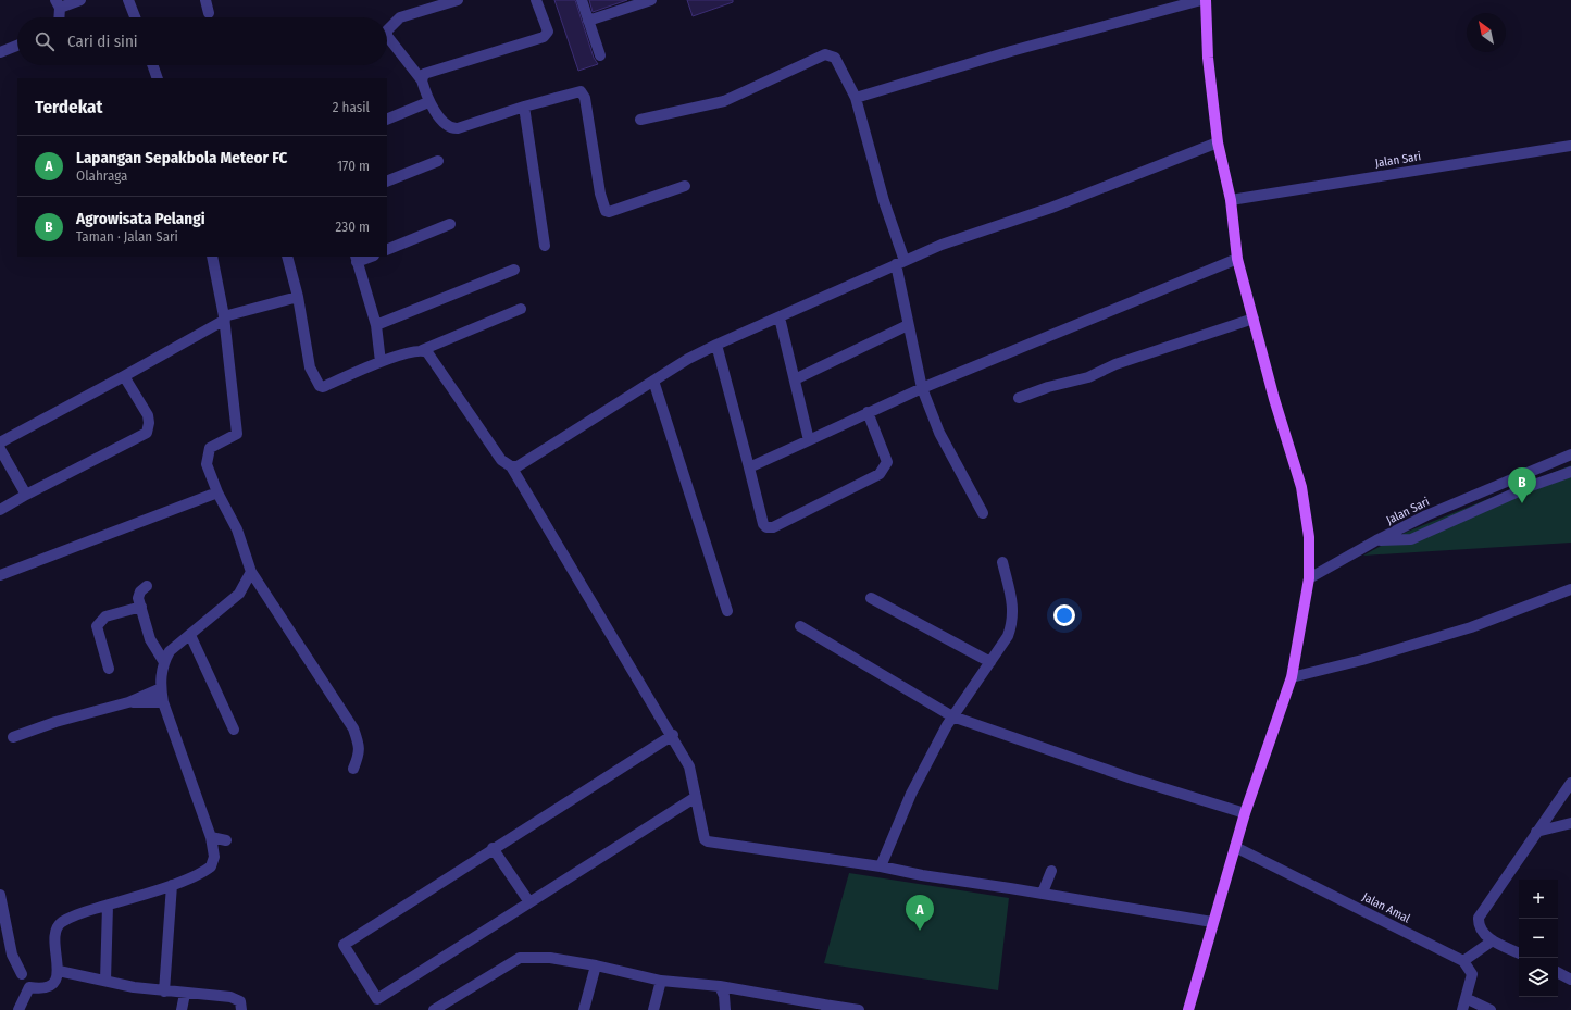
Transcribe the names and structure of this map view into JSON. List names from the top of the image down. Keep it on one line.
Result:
{"streets":{"street":["Jalan Sari","Jalan Amal"]},"north":"top left","page":{"search":"Cari di sini","heading":["Terdekat","2 hasil"],"list":[{"mark":"A","name":"Lapangan Sepakbola Meteor FC","note":"Olahraga","value":"170 m"},{"mark":"B","name":"Agrowisata Pelangi","note":"Taman · Jalan Sari","value":"230 m"}],"pins":["B","A"],"map_buttons":["+","−"]}}
